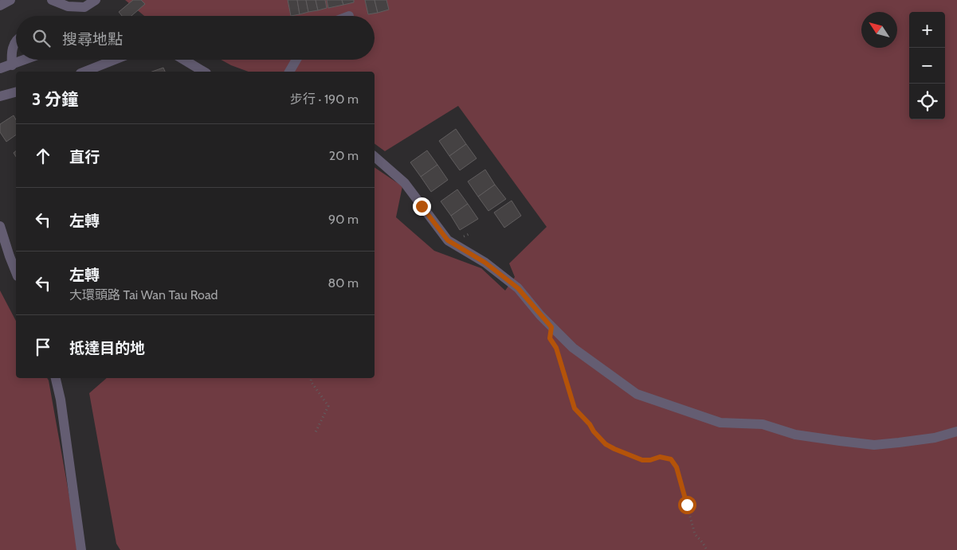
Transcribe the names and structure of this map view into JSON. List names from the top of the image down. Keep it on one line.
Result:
{"north":"top left","page":{"map_buttons":["+","−"],"search":"搜尋地點","heading":["3 分鐘","步行 · 190 m"],"list":[["直行","20 m"],["左轉","90 m"],["左轉","大環頭路 Tai Wan Tau Road","80 m"],"抵達目的地"]}}
